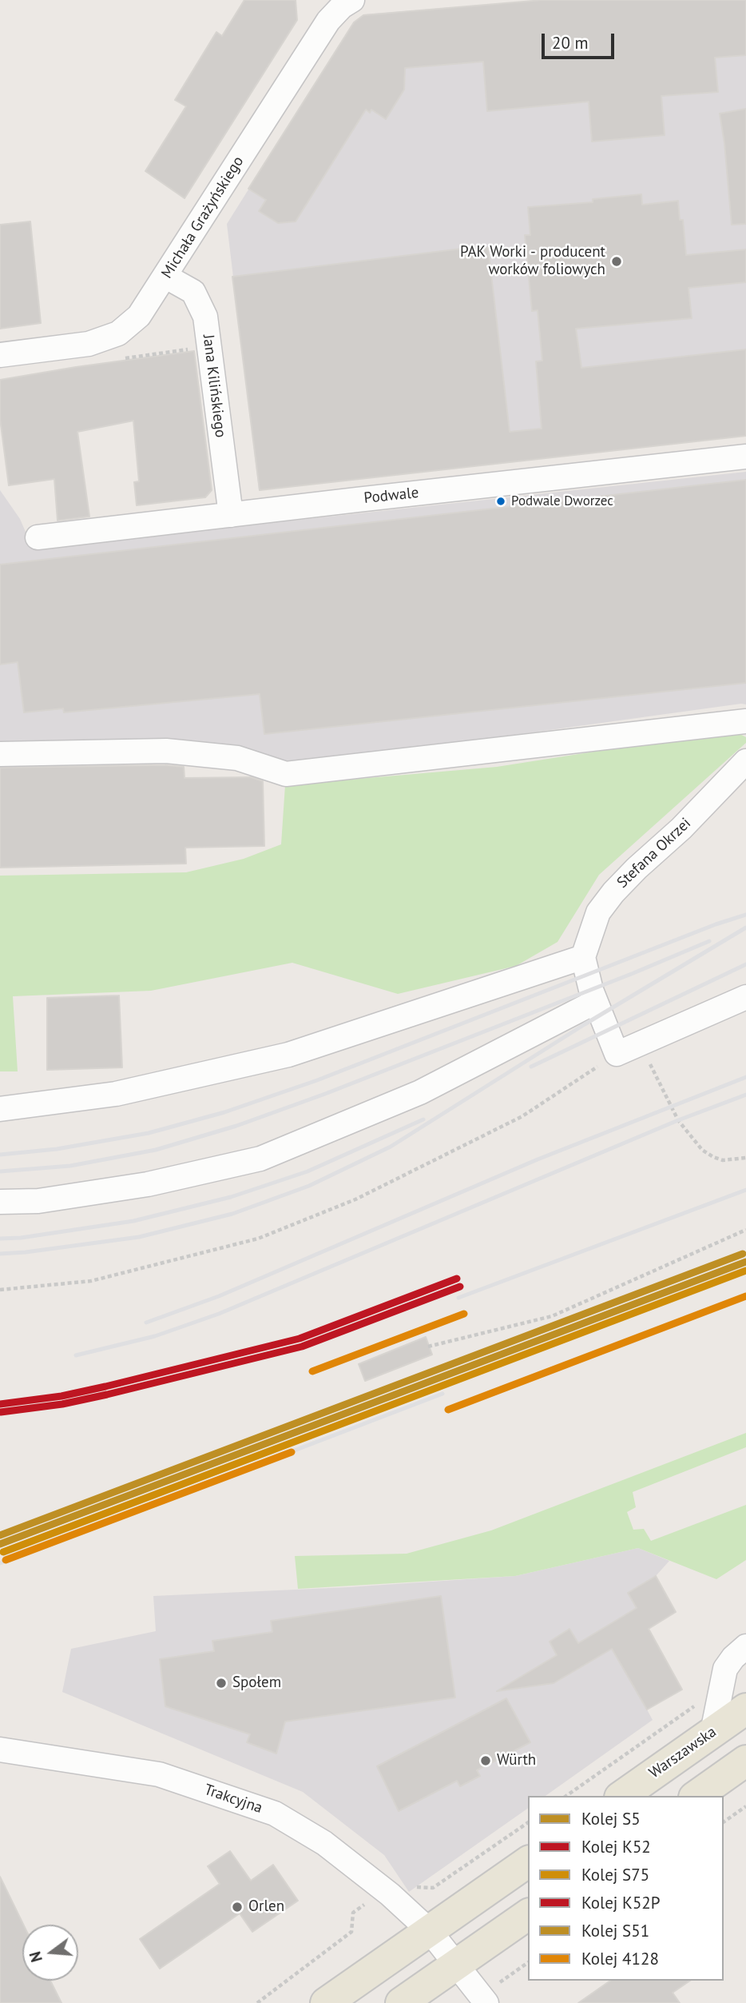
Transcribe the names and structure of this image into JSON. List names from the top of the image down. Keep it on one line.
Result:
{"streets":{"main road":["Warszawska"],"street":["Michała Grażyńskiego","Jana Kilińskiego","Podwale","Stefana Okrzei","Trakcyjna"]},"crossings":[["Michała Grażyńskiego","Jana Kilińskiego"],["Jana Kilińskiego","Podwale"]],"places":["PAK Worki - producent worków foliowych","Podwale Dworzec","Społem","Würth","Orlen"],"lines":["rail line S51","rail line S5","rail line S75","rail line K52","rail line K52P","rail line 4128"],"legend":["Kolej S5","Kolej K52","Kolej S75","Kolej K52P","Kolej S51","Kolej 4128"],"scale_bar":"20 m","north":"left"}
